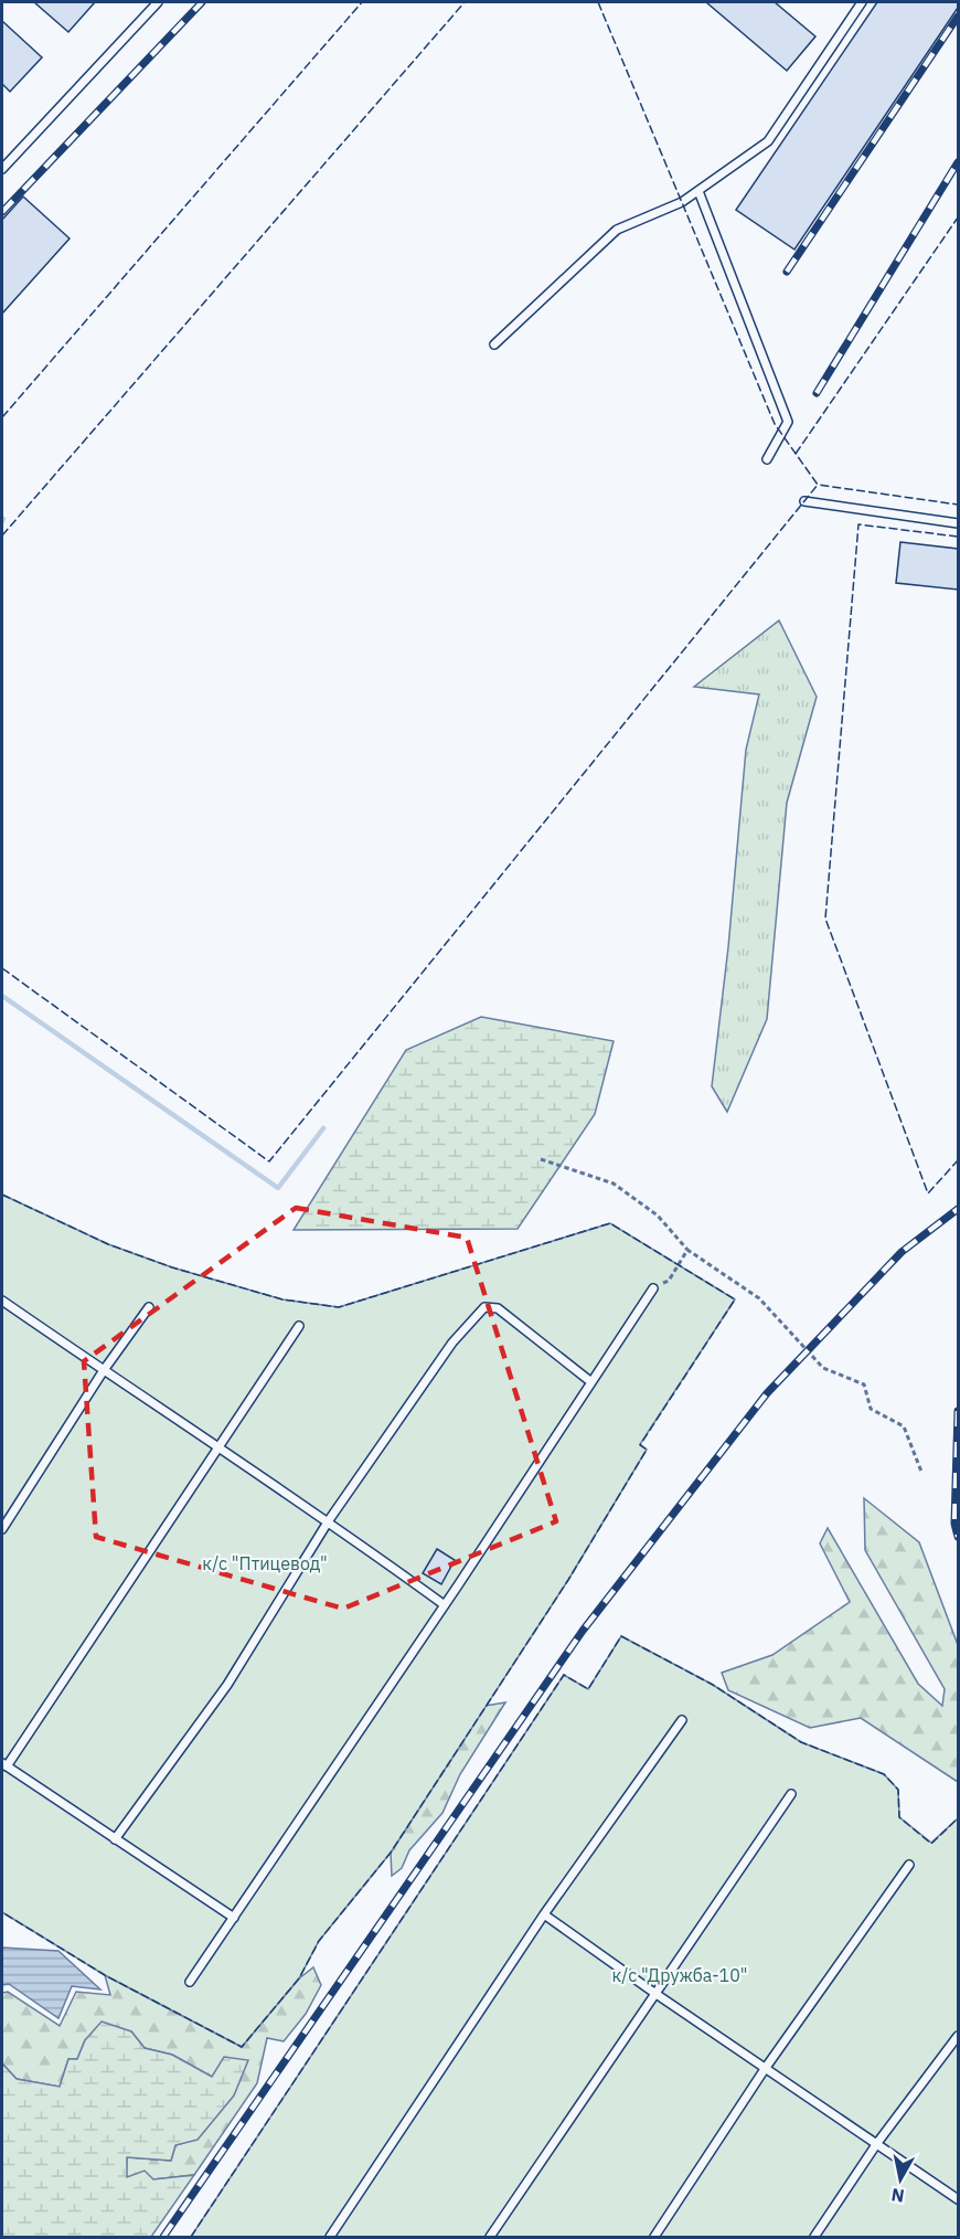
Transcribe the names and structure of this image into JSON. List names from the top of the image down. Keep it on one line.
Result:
{"parks":["к/с \"Птицевод\"","к/с \"Дружба-10\""],"north":"bottom"}
